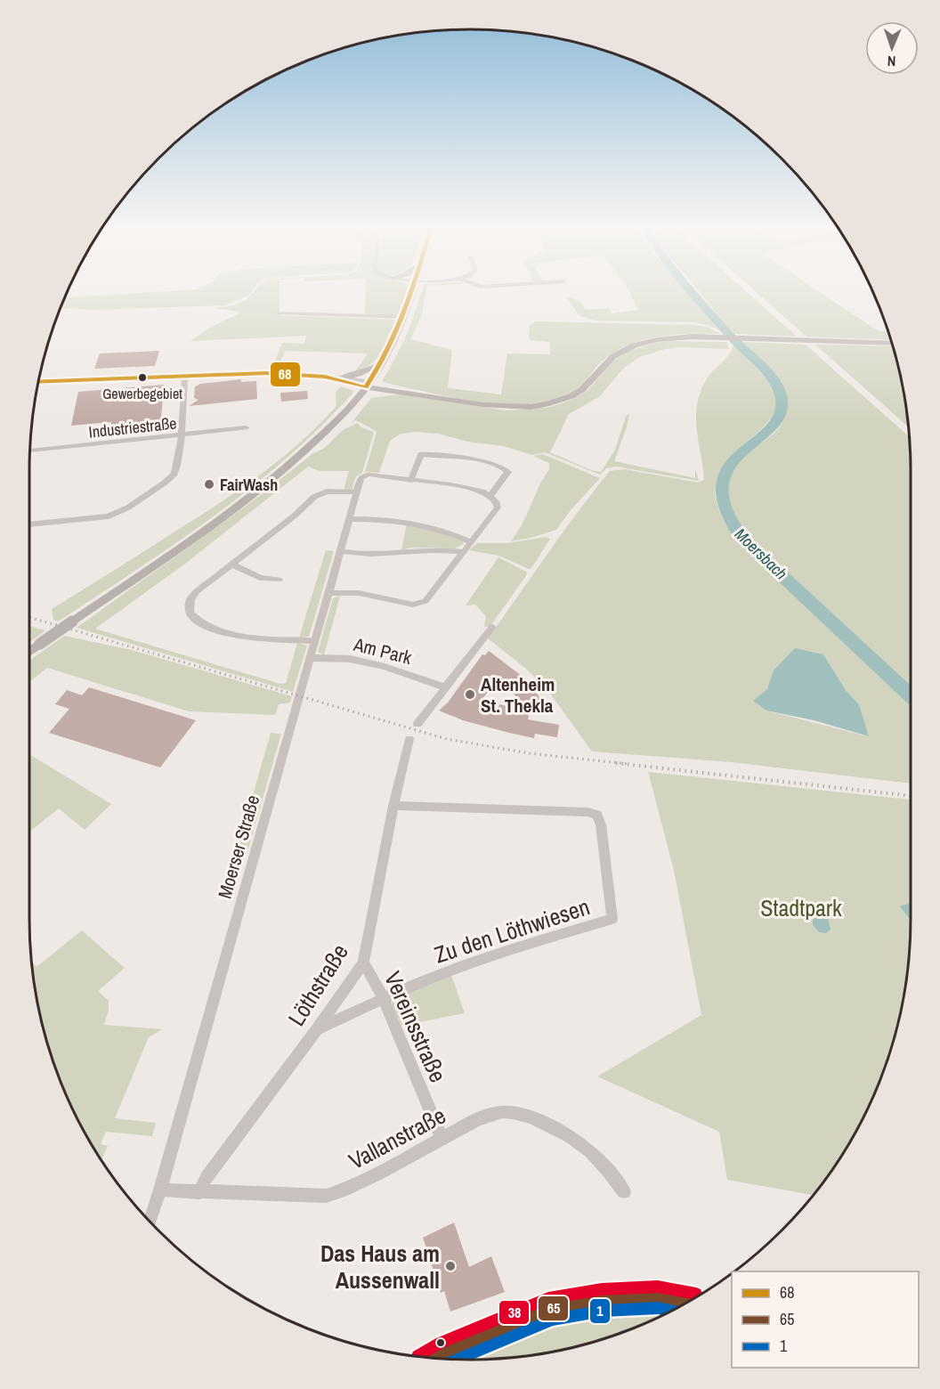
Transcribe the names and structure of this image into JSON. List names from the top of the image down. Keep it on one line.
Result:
{"streets":{"street":["Industriestraße","Am Park","Moerser Straße","Zu den Löthwiesen","Löthstraße","Vereinsstraße","Vallanstraße"]},"crossings":[["Am Park","Moerser Straße"],["Moerser Straße","Vallanstraße"],["Zu den Löthwiesen","Löthstraße"],["Zu den Löthwiesen","Vereinsstraße"],["Löthstraße","Vereinsstraße"],["Löthstraße","Vallanstraße"],["Vereinsstraße","Vallanstraße"]],"water":["Moersbach"],"parks":["Stadtpark"],"places":["Gewerbegebiet","FairWash","Altenheim St. Thekla","Das Haus am Aussenwall"],"lines":["transit line 68","transit line 38","transit line 65","transit line 1"],"legend":["68","65","1"],"north":"bottom"}
